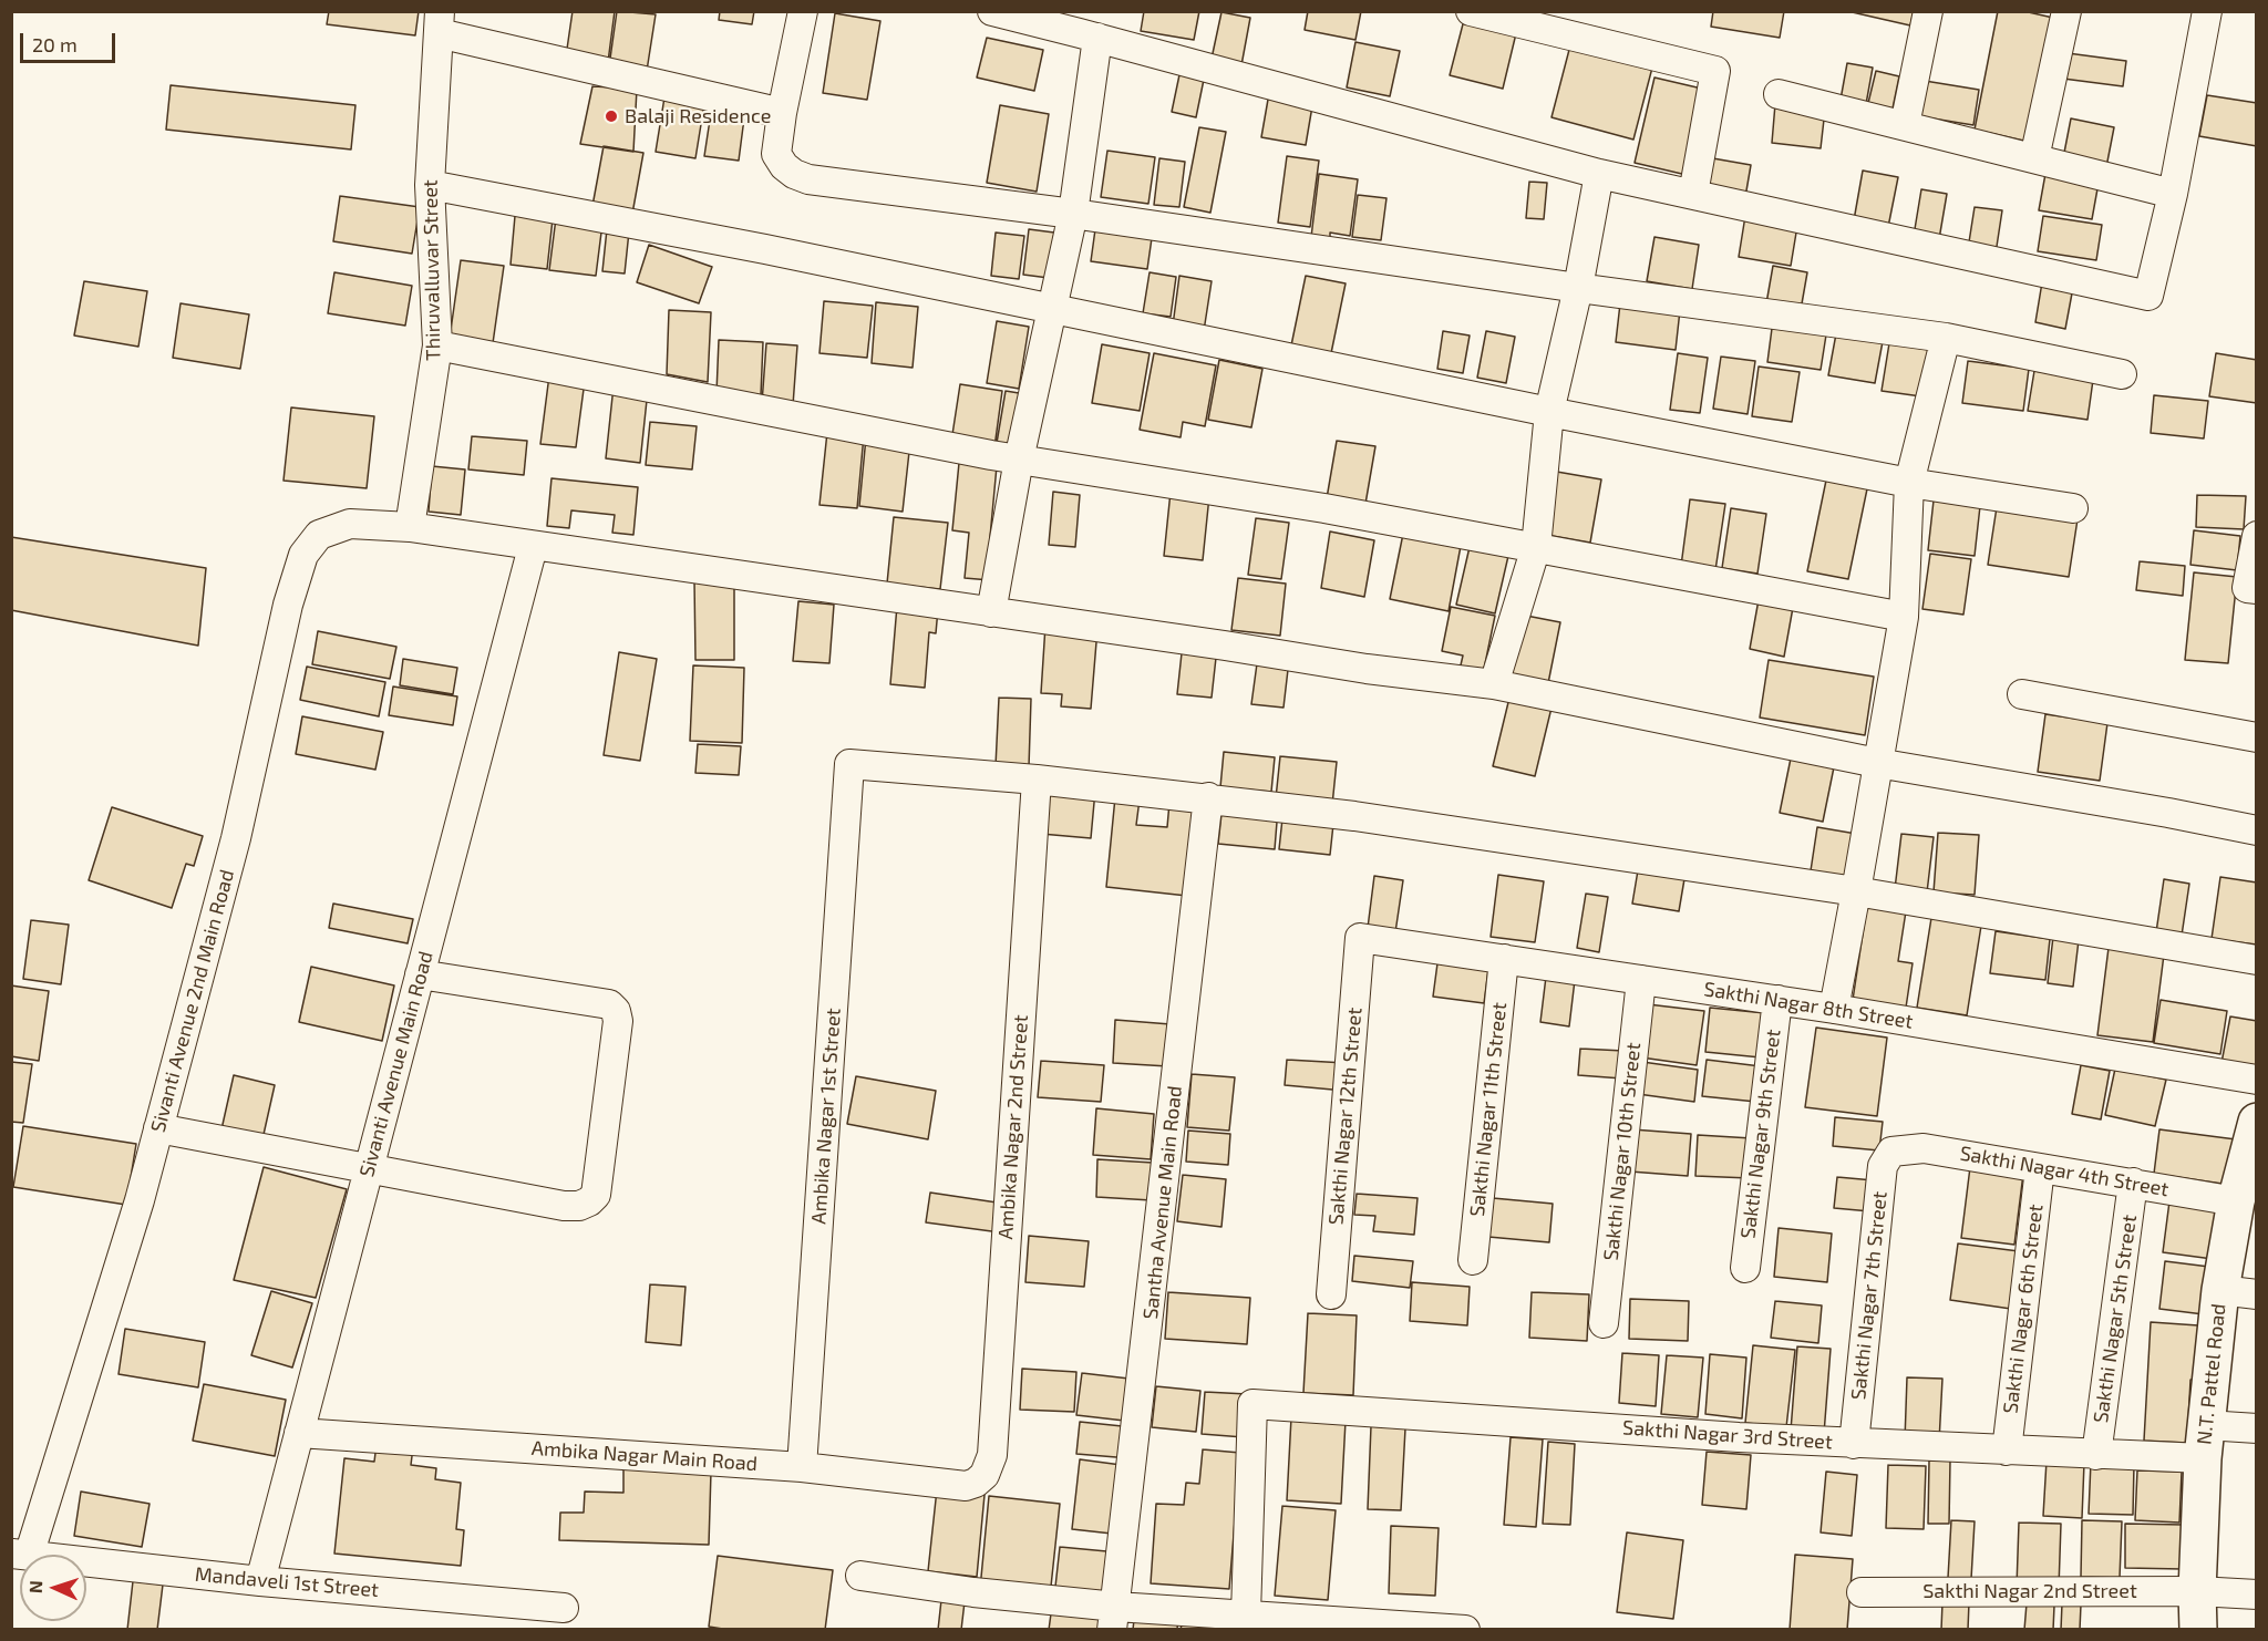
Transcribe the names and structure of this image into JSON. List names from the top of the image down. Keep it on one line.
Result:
{"streets":{"street":["Thiruvalluvar Street","Sivanti Avenue 2nd Main Road","Sakthi Nagar 8th Street","Sivanti Avenue Main Road","Sakthi Nagar 11th Street","Ambika Nagar 1st Street","Sakthi Nagar 12th Street","Ambika Nagar 2nd Street","Sakthi Nagar 9th Street","Sakthi Nagar 10th Street","Sakthi Nagar 4th Street","Santha Avenue Main Road","Sakthi Nagar 7th Street","Sakthi Nagar 6th Street","Sakthi Nagar 5th Street","N.T. Pattel Road","Sakthi Nagar 3rd Street","Ambika Nagar Main Road","Mandaveli 1st Street","Sakthi Nagar 2nd Street"]},"crossings":[["Thiruvalluvar Street","Sivanti Avenue 2nd Main Road"],["Sivanti Avenue 2nd Main Road","Sivanti Avenue Main Road"],["Sakthi Nagar 8th Street","Sakthi Nagar 11th Street"],["Sakthi Nagar 8th Street","Sakthi Nagar 12th Street"],["Sakthi Nagar 8th Street","Sakthi Nagar 9th Street"],["Sakthi Nagar 8th Street","Sakthi Nagar 10th Street"],["Sivanti Avenue Main Road","Ambika Nagar Main Road"],["Sivanti Avenue Main Road","Mandaveli 1st Street"],["Ambika Nagar 1st Street","Ambika Nagar 2nd Street"],["Ambika Nagar 1st Street","Ambika Nagar Main Road"],["Ambika Nagar 2nd Street","Ambika Nagar Main Road"],["Sakthi Nagar 4th Street","Sakthi Nagar 7th Street"],["Sakthi Nagar 4th Street","Sakthi Nagar 6th Street"],["Sakthi Nagar 4th Street","Sakthi Nagar 5th Street"],["Sakthi Nagar 4th Street","N.T. Pattel Road"],["Sakthi Nagar 7th Street","Sakthi Nagar 3rd Street"],["Sakthi Nagar 6th Street","Sakthi Nagar 3rd Street"],["Sakthi Nagar 5th Street","Sakthi Nagar 3rd Street"],["N.T. Pattel Road","Sakthi Nagar 3rd Street"],["N.T. Pattel Road","Sakthi Nagar 2nd Street"]],"places":["Balaji Residence"],"scale_bar":"20 m","north":"left"}
